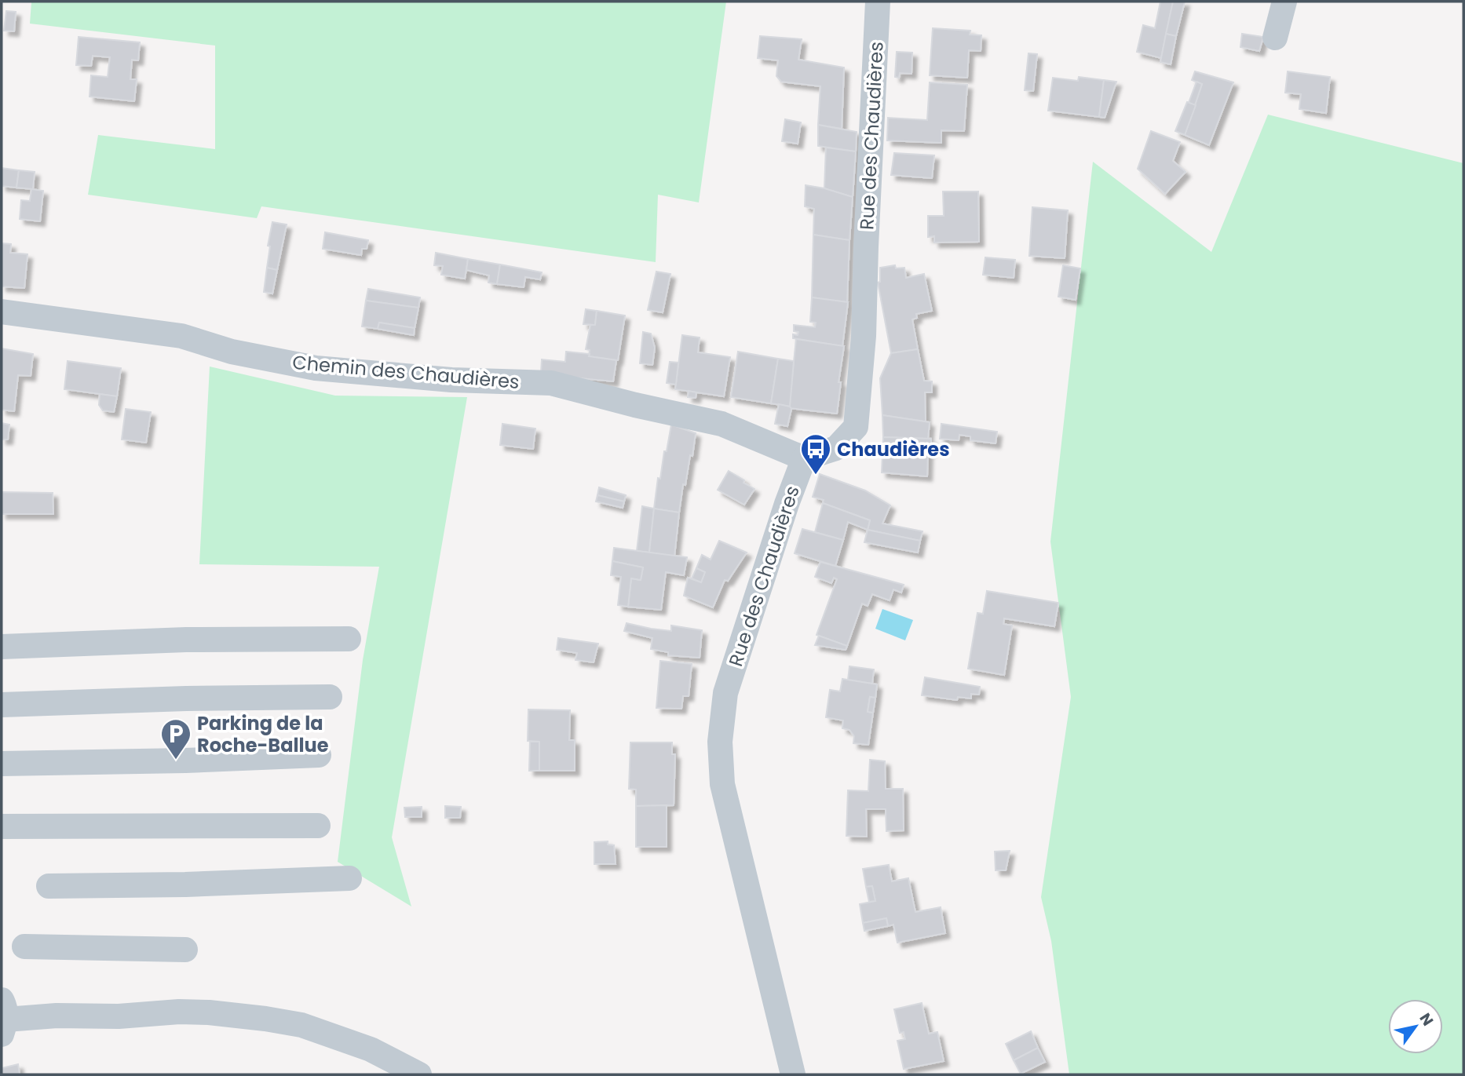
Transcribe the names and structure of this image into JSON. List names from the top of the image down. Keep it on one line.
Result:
{"streets":{"street":["Rue des Chaudières","Chemin des Chaudières"]},"crossings":[["Rue des Chaudières","Chemin des Chaudières"]],"places":{"bus stop":["Chaudières"],"parking":["Parking de la Roche-Ballue"]},"north":"top right"}
